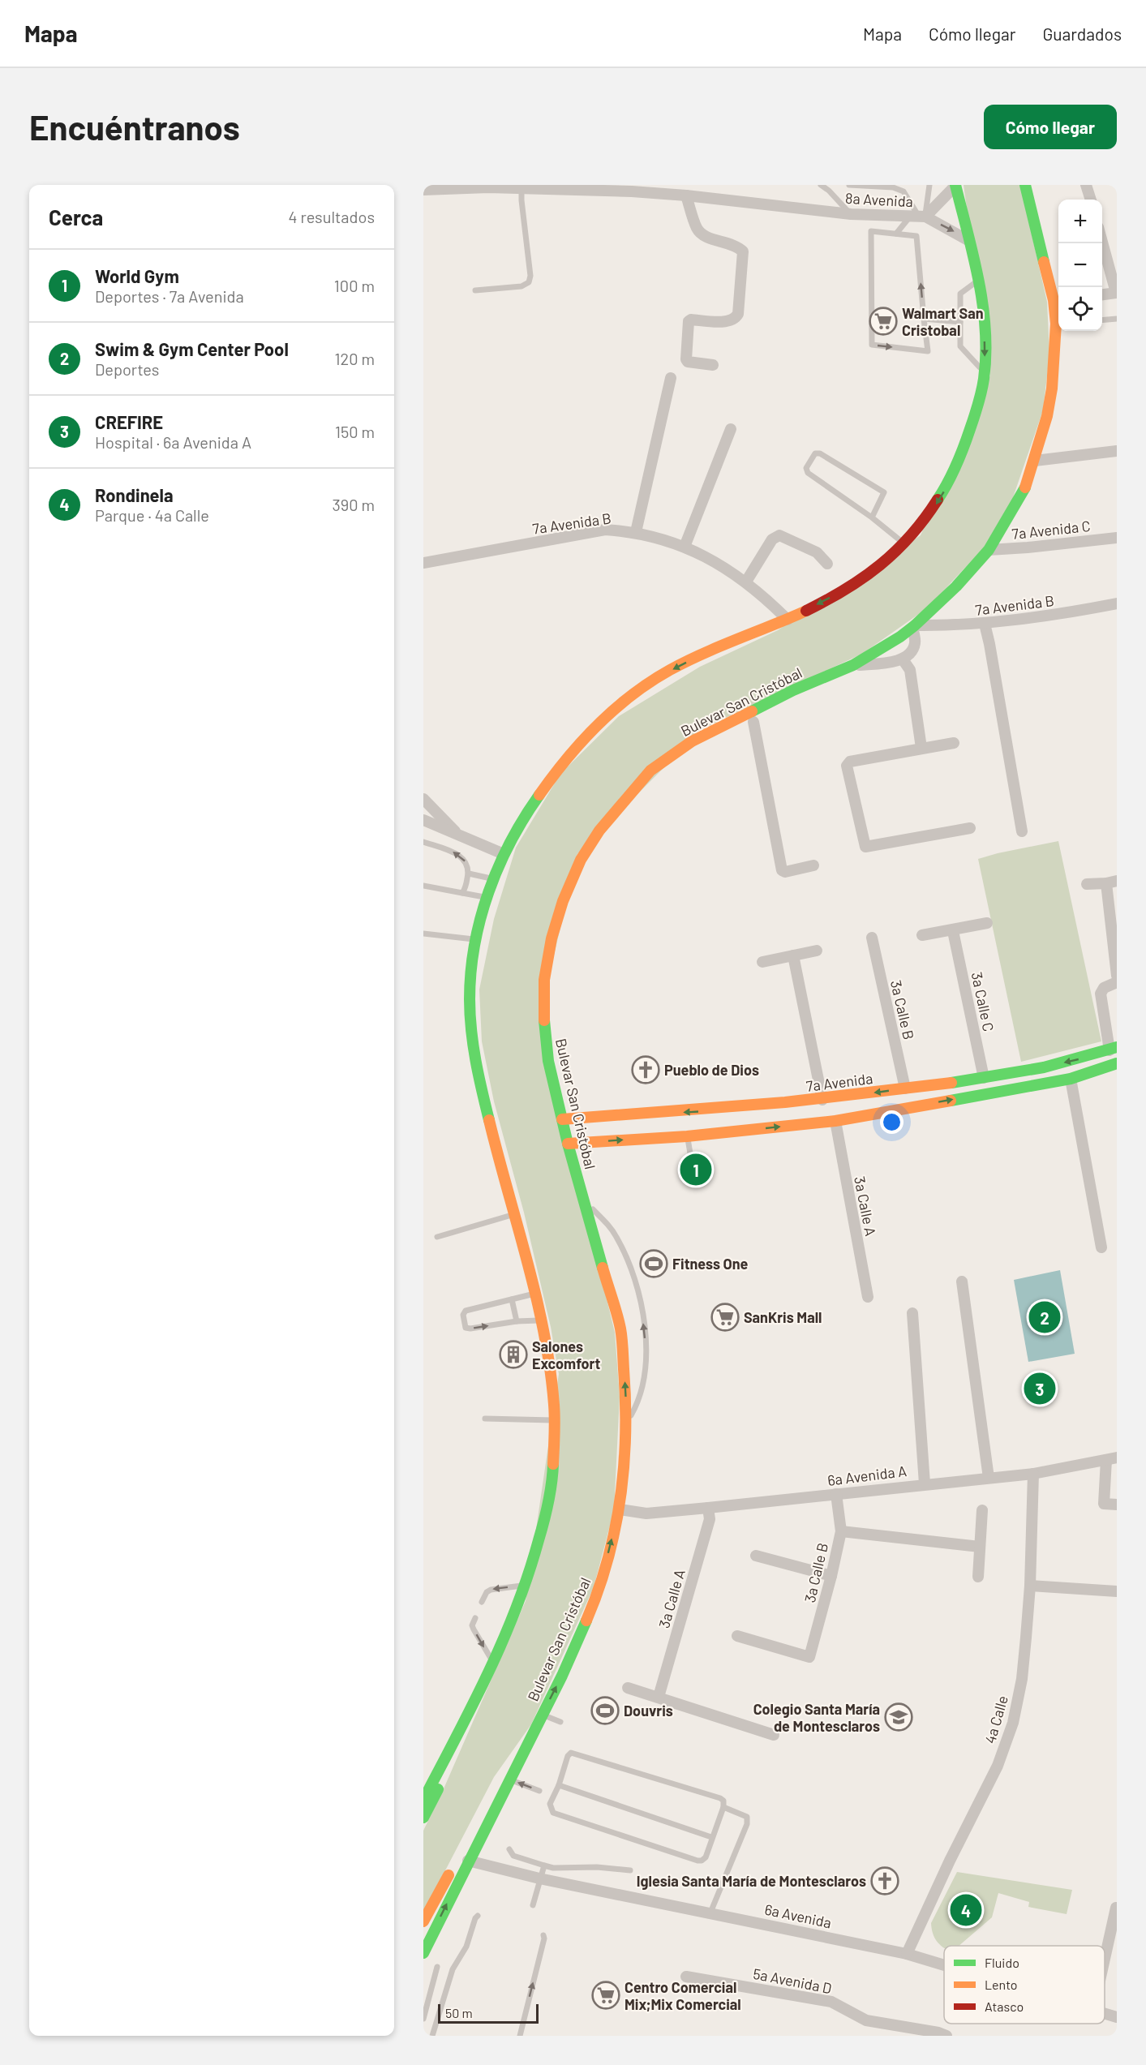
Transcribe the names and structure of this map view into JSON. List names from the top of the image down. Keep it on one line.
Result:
{"streets":{"main road":["Bulevar San Cristóbal","7a Avenida"],"street":["8a Avenida","7a Avenida B","7a Avenida C","3a Calle C","3a Calle B","3a Calle A","6a Avenida A","4a Calle","6a Avenida","5a Avenida D"]},"crossings":[["7a Avenida B","Bulevar San Cristóbal"],["7a Avenida C","Bulevar San Cristóbal"],["Bulevar San Cristóbal","7a Avenida"],["Bulevar San Cristóbal","6a Avenida A"],["Bulevar San Cristóbal","6a Avenida"],["3a Calle C","7a Avenida"],["3a Calle B","7a Avenida"],["3a Calle B","6a Avenida A"],["7a Avenida","3a Calle A"],["3a Calle A","6a Avenida A"],["6a Avenida A","4a Calle"],["4a Calle","6a Avenida"]],"places":{"supermarket":["Walmart San Cristobal","SanKris Mall","Centro Comercial Mix;Mix Comercial"],"church":["Pueblo de Dios","Iglesia Santa María de Montesclaros"],"sports":["Fitness One","Douvris"],"building":["Salones Excomfort"],"school or university":["Colegio Santa María de Montesclaros"]},"legend":["Fluido","Lento","Atasco"],"scale_bar":"50 m","page":{"header":"Mapa","nav":["Mapa","Cómo llegar","Guardados"],"buttons":"Cómo llegar","title":"Encuéntranos","heading":["Cerca","4 resultados"],"map_buttons":["+","−"],"list":[{"mark":"1","name":"World Gym","note":"Deportes · 7a Avenida","value":"100 m"},{"mark":"2","name":"Swim & Gym Center Pool","note":"Deportes","value":"120 m"},{"mark":"3","name":"CREFIRE","note":"Hospital · 6a Avenida A","value":"150 m"},{"mark":"4","name":"Rondinela","note":"Parque · 4a Calle","value":"390 m"}],"pins":["1","2","3","4"],"scale":"50 m"}}
